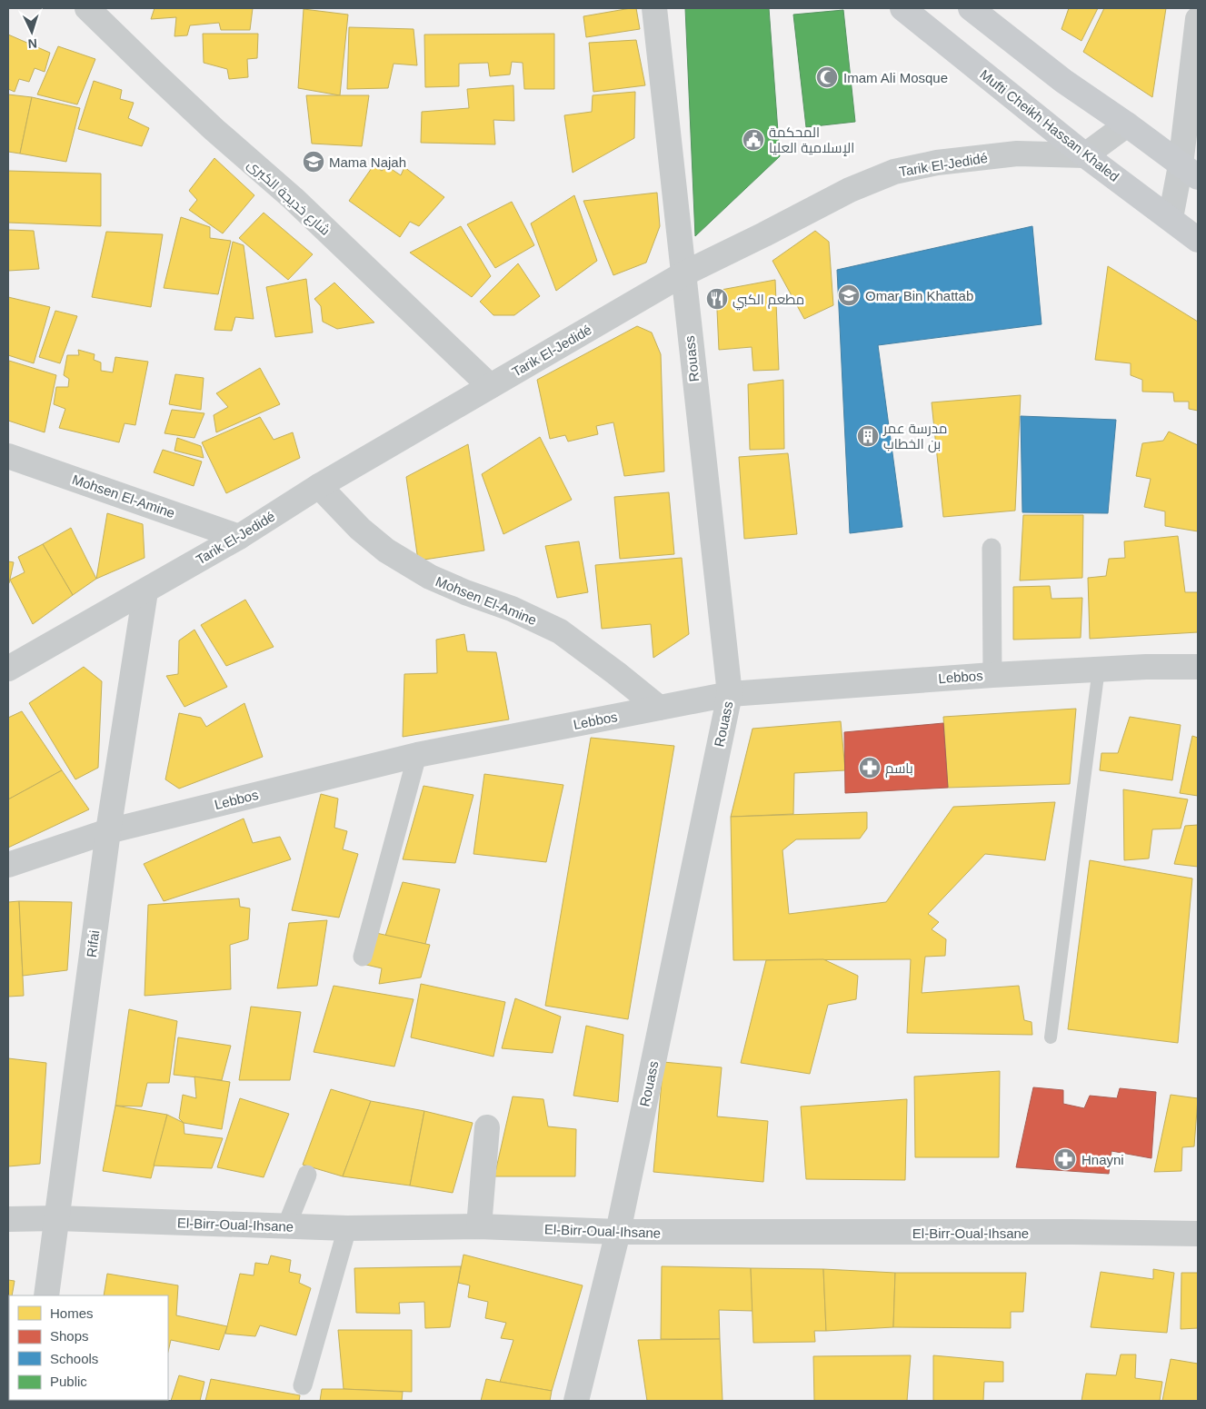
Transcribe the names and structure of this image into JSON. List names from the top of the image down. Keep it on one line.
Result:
{"streets":{"main road":["Mufti Cheikh Hassan Khaled"],"street":["Tarik El-Jedidé","شارع خديجة الكبرى","Rouass","Mohsen El-Amine","Lebbos","Rifai","El-Birr-Oual-Ihsane"]},"crossings":[["Mufti Cheikh Hassan Khaled","Tarik El-Jedidé"],["Tarik El-Jedidé","شارع خديجة الكبرى"],["Tarik El-Jedidé","Rouass"],["Tarik El-Jedidé","Mohsen El-Amine"],["Tarik El-Jedidé","Rifai"],["Rouass","Lebbos"],["Rouass","El-Birr-Oual-Ihsane"],["Mohsen El-Amine","Lebbos"],["Lebbos","Rifai"],["Rifai","El-Birr-Oual-Ihsane"]],"places":{"mosque":["Imam Ali Mosque"],"public building":["المحكمة الإسلامية العليا"],"school or university":["Mama Najah","Omar Bin Khattab"],"restaurant":["مطعم الكبي"],"building":["مدرسة عمر بن الخطاب"],"pharmacy":["باسم","Hnayni"]},"legend":["Homes","Shops","Schools","Public"],"north":"bottom"}
